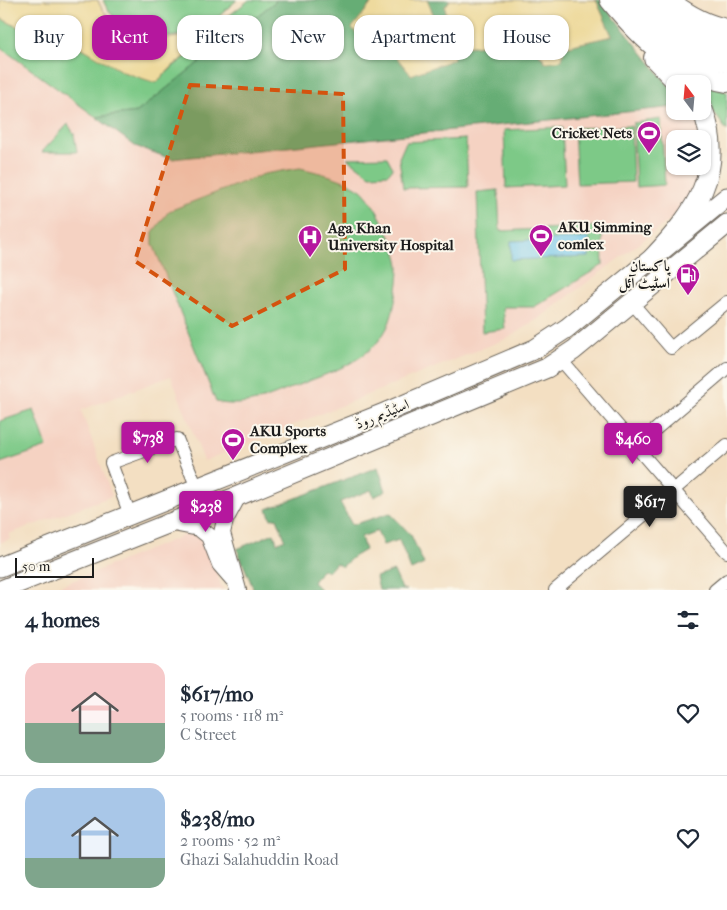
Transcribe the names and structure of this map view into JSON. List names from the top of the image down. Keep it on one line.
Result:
{"streets":{"main road":["اسٹیڈیم روڈ"]},"places":{"sports":["Cricket Nets","AKU Simming comlex","AKU Sports Complex"],"hospital":["Aga Khan University Hospital"],"fuel station":["پاکستان اسٹیٹ آئل"]},"scale_bar":"50 m","north":"top","page":{"chip":["Buy","Rent","Filters","New","Apartment","House"],"price":["$738","$460","$617","$238"],"scale":"50 m","heading":"4 homes","list":[{"name":"$617/mo","note":"5 rooms · 118 m² · C Street"},{"name":"$238/mo","note":"2 rooms · 52 m² · Ghazi Salahuddin Road"}]}}
